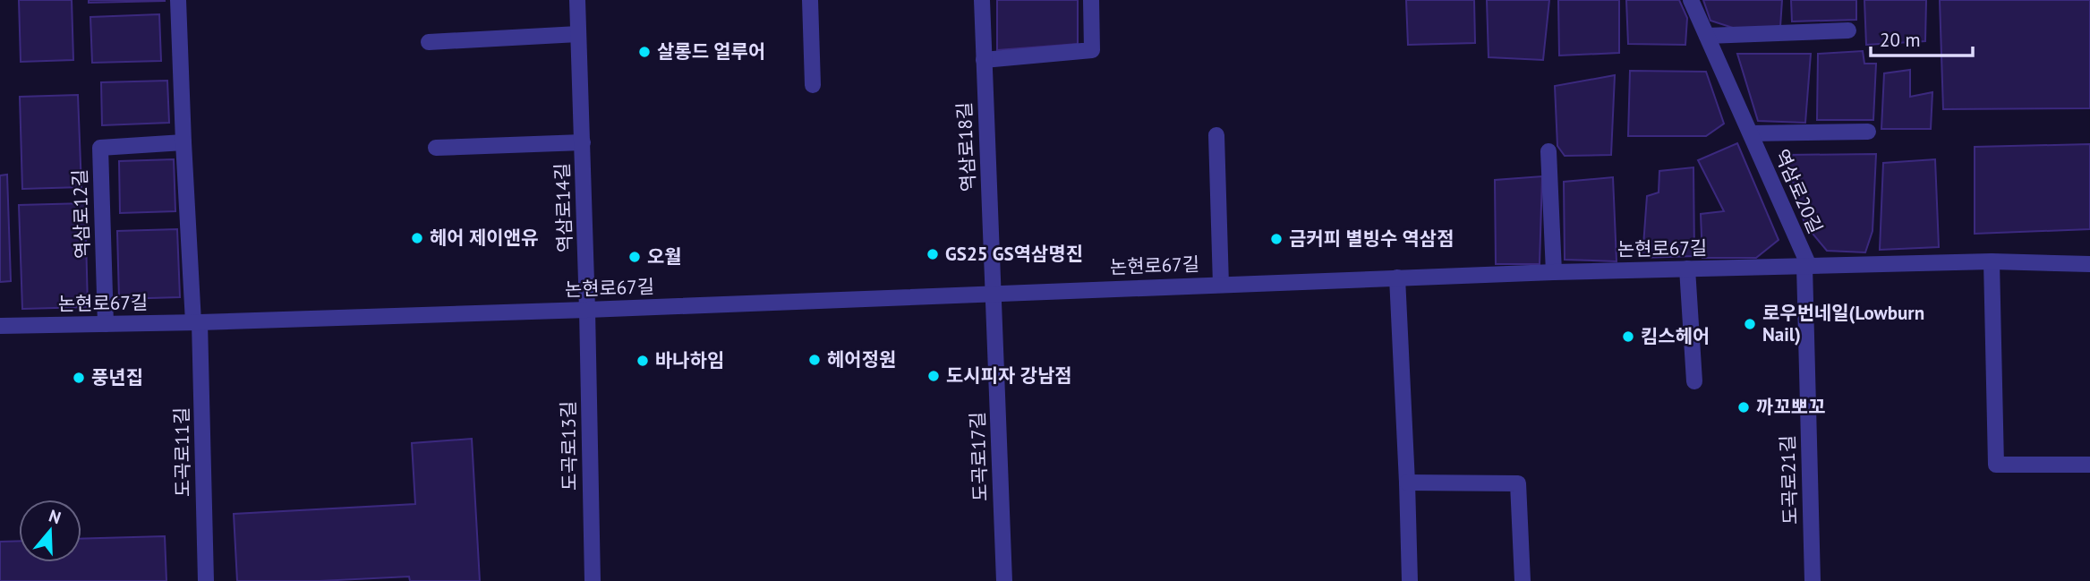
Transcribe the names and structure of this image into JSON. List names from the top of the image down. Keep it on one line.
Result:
{"streets":{"street":["역삼로18길","역삼로20길","역삼로14길","역삼로12길","논현로67길","도곡로13길","도곡로11길","도곡로17길","도곡로21길"]},"crossings":[["역삼로18길","논현로67길"],["역삼로18길","도곡로17길"],["역삼로20길","논현로67길"],["역삼로20길","도곡로21길"],["역삼로14길","논현로67길"],["역삼로14길","도곡로13길"],["역삼로12길","논현로67길"],["논현로67길","도곡로13길"],["논현로67길","도곡로11길"],["논현로67길","도곡로17길"],["논현로67길","도곡로21길"]],"places":["살롱드 얼루어","헤어 제이앤유","금커피 별빙수 역삼점","GS25 GS역삼명진","오월","로우번네일(Lowburn Nail)","킴스헤어","헤어정원","바나하임","도시피자 강남점","풍년집","까꼬뽀꼬"],"scale_bar":"20 m","north":"top"}
